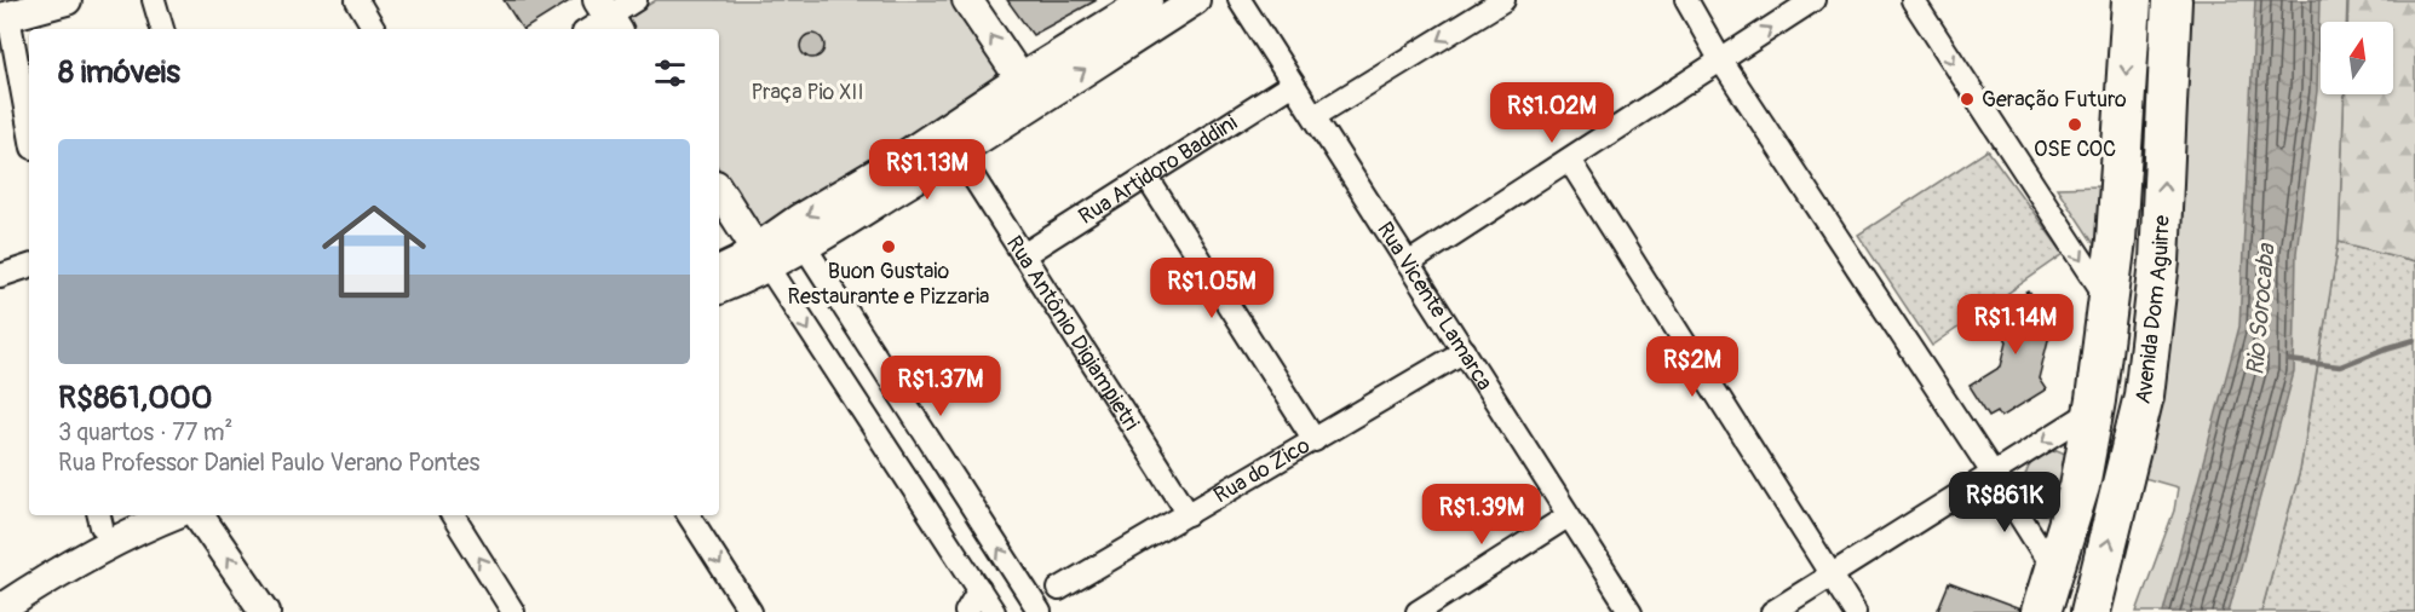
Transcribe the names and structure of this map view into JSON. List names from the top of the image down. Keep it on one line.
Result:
{"streets":{"highway":["Avenida Dom Aguirre"],"street":["Rua Artidoro Baddini","Rua Vicente Lamarca","Rua Antônio Digiampietri","Rua do Zico"]},"crossings":[["Rua Artidoro Baddini","Rua Vicente Lamarca"],["Rua Artidoro Baddini","Rua Antônio Digiampietri"],["Rua Vicente Lamarca","Rua do Zico"],["Rua Antônio Digiampietri","Rua do Zico"]],"water":["Rio Sorocaba"],"parks":["Praça Pio XII"],"places":["Geração Futuro","OSE COC","Buon Gustaio Restaurante e Pizzaria"],"north":"top","page":{"heading":"8 imóveis","price":["R$1.02M","R$1.13M","R$1.05M","R$1.14M","R$2M","R$1.37M","R$861K","R$1.39M"],"list":[{"name":"R$861,000","note":"3 quartos · 77 m² · Rua Professor Daniel Paulo Verano Pontes"}]}}
